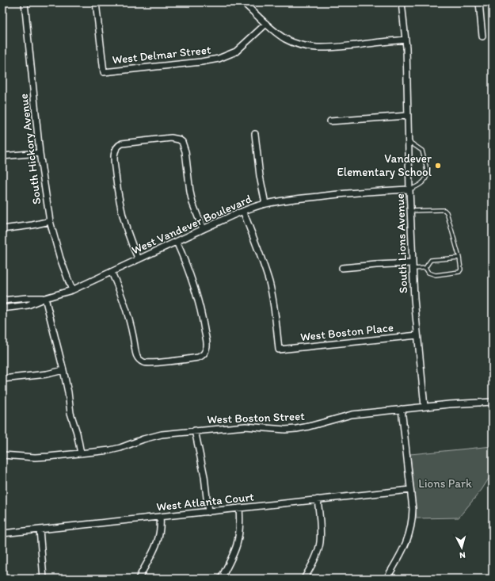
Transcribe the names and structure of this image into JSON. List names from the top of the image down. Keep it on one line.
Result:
{"streets":{"street":["West Delmar Street","South Hickory Avenue","West Vandever Boulevard","South Lions Avenue","West Boston Place","West Boston Street","West Atlanta Court"]},"crossings":[["South Hickory Avenue","West Vandever Boulevard"],["West Vandever Boulevard","South Lions Avenue"],["West Vandever Boulevard","West Boston Place"],["South Lions Avenue","West Boston Place"],["South Lions Avenue","West Boston Street"]],"parks":["Lions Park"],"places":["Vandever Elementary School"],"north":"bottom"}
